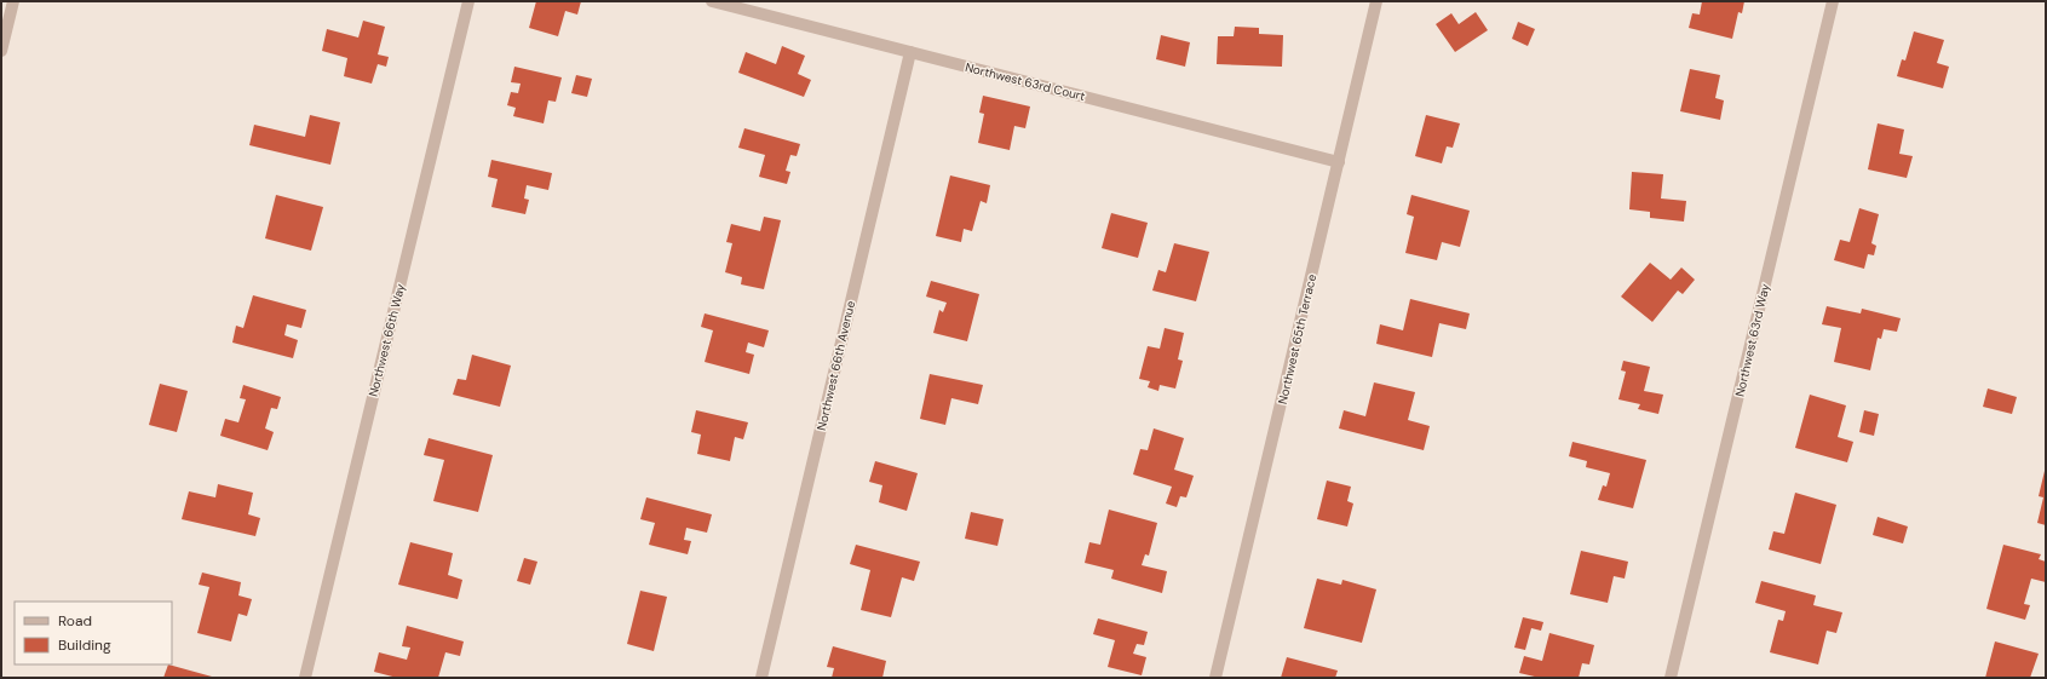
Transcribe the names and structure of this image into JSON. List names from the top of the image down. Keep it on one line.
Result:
{"streets":{"street":["Northwest 63rd Court","Northwest 65th Terrace","Northwest 66th Way","Northwest 63rd Way","Northwest 66th Avenue"]},"crossings":[["Northwest 63rd Court","Northwest 65th Terrace"],["Northwest 63rd Court","Northwest 66th Avenue"]],"legend":["Road","Building"]}
